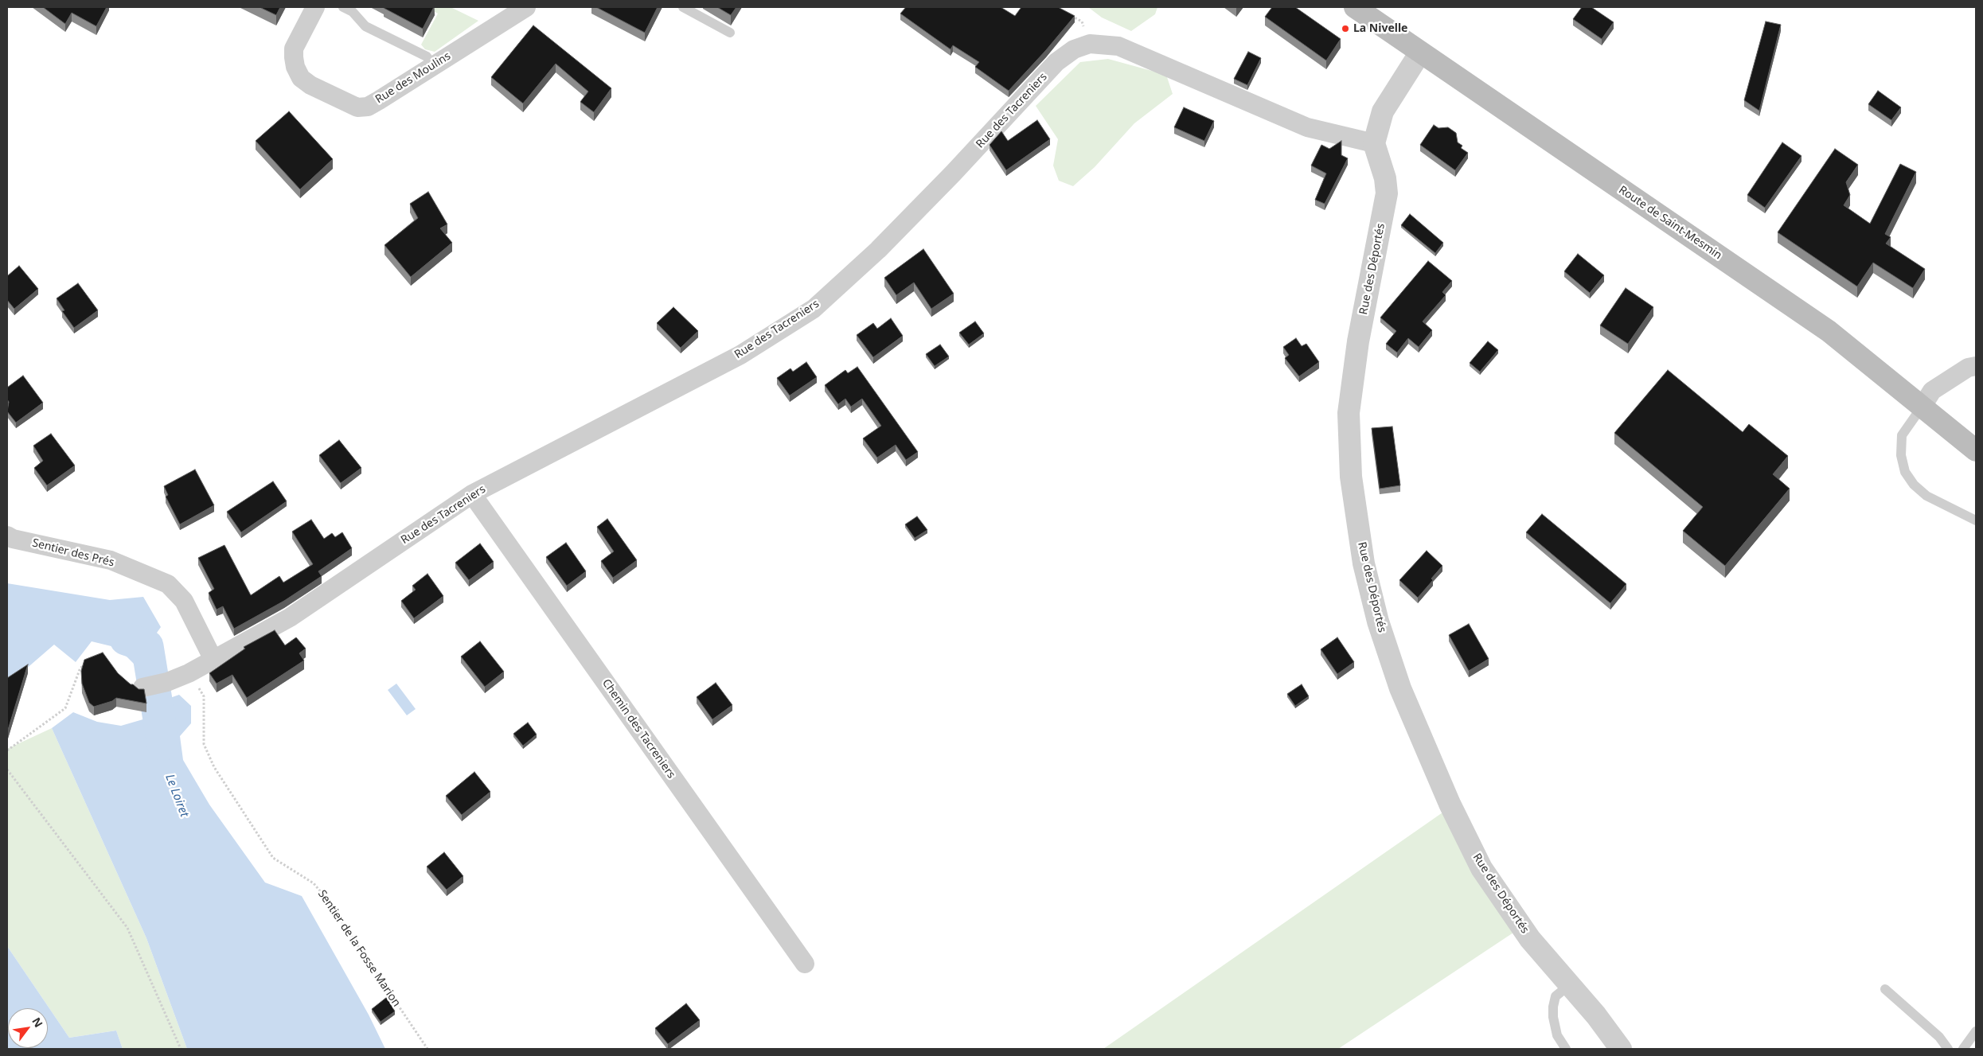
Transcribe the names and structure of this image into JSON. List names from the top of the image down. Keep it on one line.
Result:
{"streets":{"main road":["Route de Saint-Mesmin"],"street":["Rue des Moulins","Rue des Tacreniers","Rue des Déportés","Sentier des Prés","Chemin des Tacreniers"],"path":["Sentier de la Fosse Marion"]},"crossings":[["Rue des Tacreniers","Rue des Déportés"],["Rue des Tacreniers","Sentier des Prés"],["Rue des Tacreniers","Chemin des Tacreniers"],["Rue des Tacreniers","Sentier de la Fosse Marion"]],"water":["Le Loiret"],"places":["La Nivelle"],"north":"top right"}
